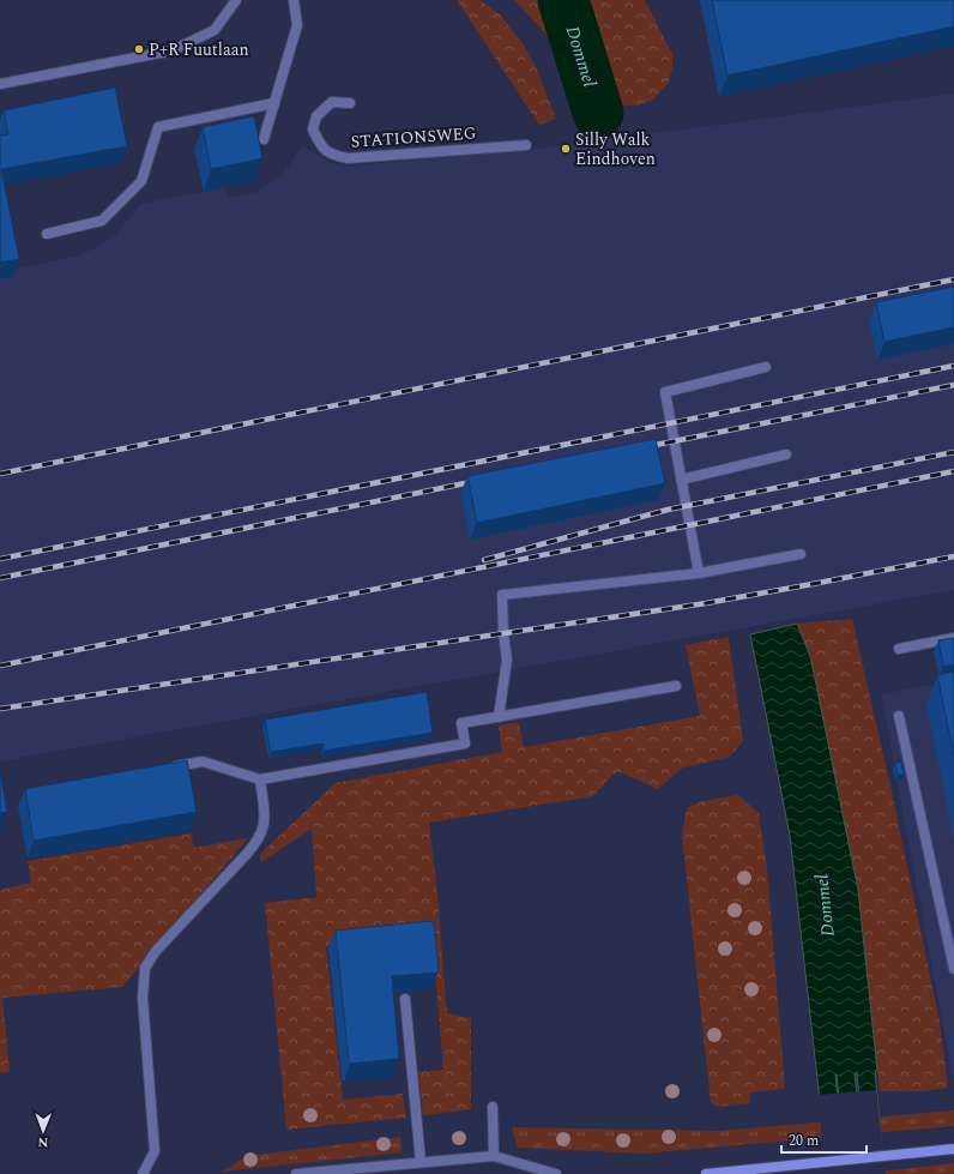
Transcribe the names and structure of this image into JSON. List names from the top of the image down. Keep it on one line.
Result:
{"streets":{"street":["STATIONSWEG"]},"water":["Dommel"],"places":["P+R Fuutlaan","Silly Walk Eindhoven"],"scale_bar":"20 m","north":"bottom"}
